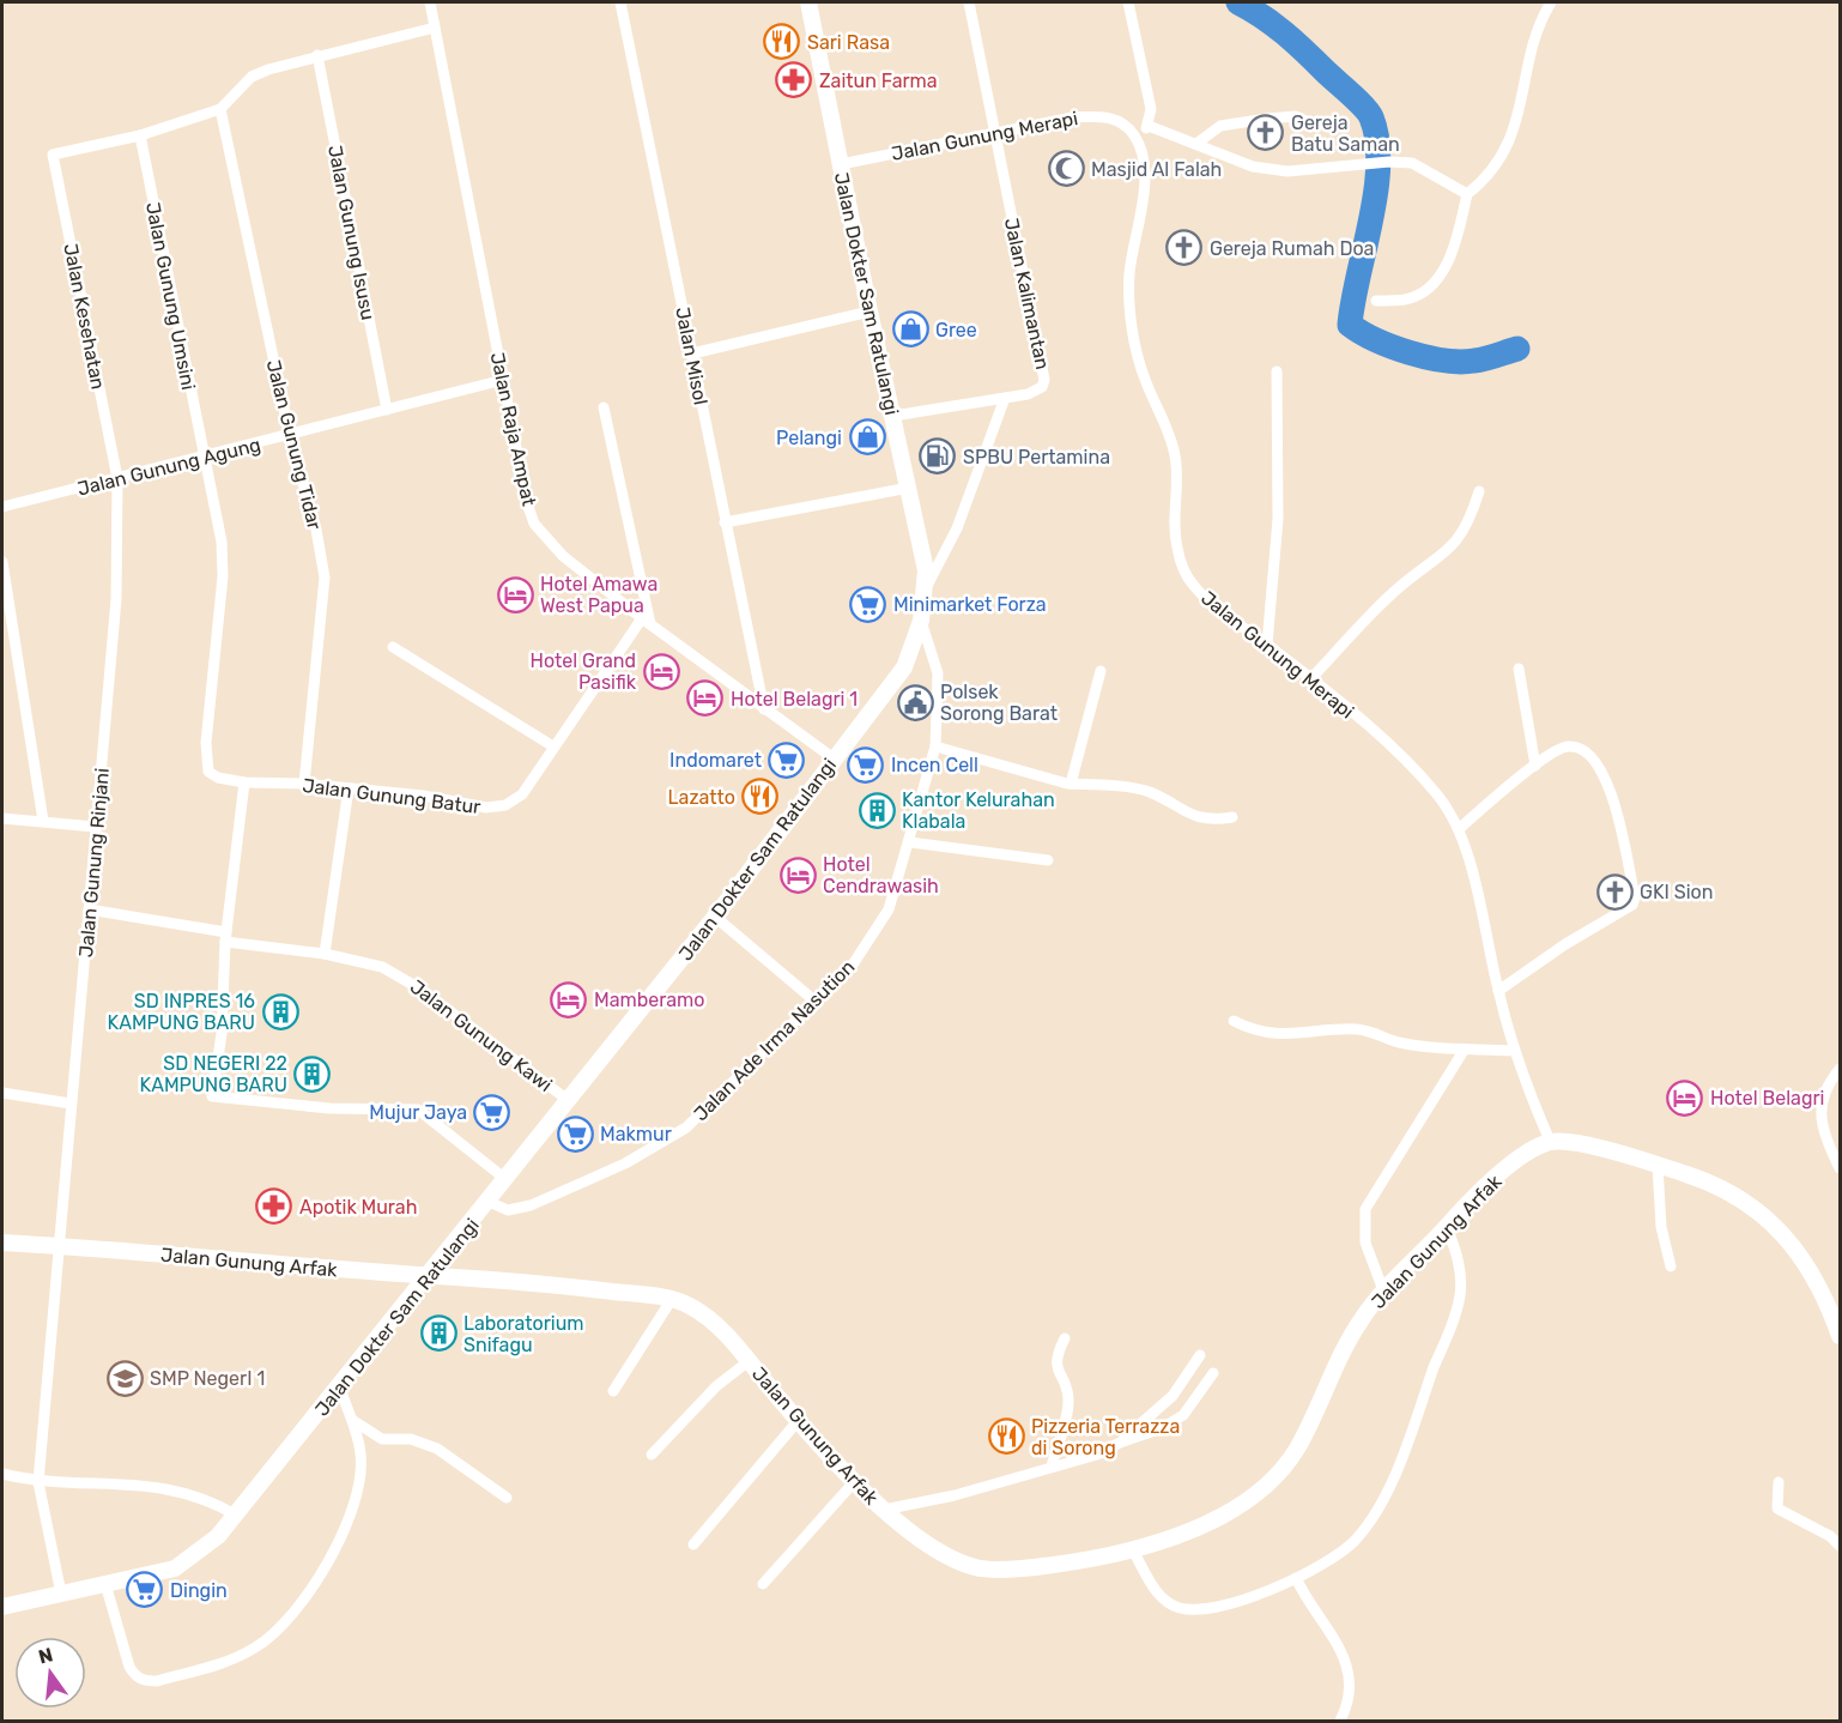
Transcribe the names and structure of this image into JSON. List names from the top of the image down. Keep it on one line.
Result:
{"streets":{"street":["Jalan Gunung Merapi","Jalan Gunung Isusu","Jalan Dokter Sam Ratulangi","Jalan Kalimantan","Jalan Gunung Umsini","Jalan Kesehatan","Jalan Misol","Jalan Raja Ampat","Jalan Gunung Tidar","Jalan Gunung Agung","Jalan Gunung Batur","Jalan Gunung Rinjani","Jalan Gunung Kawi","Jalan Ade Irma Nasution","Jalan Gunung Arfak"]},"crossings":[["Jalan Gunung Merapi","Jalan Dokter Sam Ratulangi"],["Jalan Gunung Merapi","Jalan Kalimantan"],["Jalan Gunung Merapi","Jalan Gunung Arfak"],["Jalan Gunung Isusu","Jalan Gunung Agung"],["Jalan Dokter Sam Ratulangi","Jalan Raja Ampat"],["Jalan Dokter Sam Ratulangi","Jalan Gunung Rinjani"],["Jalan Dokter Sam Ratulangi","Jalan Gunung Kawi"],["Jalan Dokter Sam Ratulangi","Jalan Ade Irma Nasution"],["Jalan Dokter Sam Ratulangi","Jalan Gunung Arfak"],["Jalan Gunung Umsini","Jalan Kesehatan"],["Jalan Gunung Umsini","Jalan Gunung Agung"],["Jalan Gunung Umsini","Jalan Gunung Batur"],["Jalan Kesehatan","Jalan Gunung Agung"],["Jalan Kesehatan","Jalan Gunung Rinjani"],["Jalan Misol","Jalan Raja Ampat"],["Jalan Raja Ampat","Jalan Gunung Agung"],["Jalan Raja Ampat","Jalan Gunung Batur"],["Jalan Gunung Tidar","Jalan Gunung Agung"],["Jalan Gunung Tidar","Jalan Gunung Batur"],["Jalan Gunung Agung","Jalan Gunung Rinjani"],["Jalan Gunung Rinjani","Jalan Gunung Kawi"],["Jalan Gunung Rinjani","Jalan Gunung Arfak"]],"places":{"restaurant":["Sari Rasa","Lazatto","Pizzeria Terrazza di Sorong"],"pharmacy":["Zaitun Farma","Apotik Murah"],"church":["Gereja Batu Saman","Gereja Rumah Doa","GKI Sion"],"mosque":["Masjid Al Falah"],"shop":["Gree","Pelangi"],"fuel station":["SPBU Pertamina"],"hotel":["Hotel Amawa West Papua","Hotel Grand Pasifik","Hotel Belagri 1","Hotel Cendrawasih","Mamberamo","Hotel Belagri"],"supermarket":["Minimarket Forza","Indomaret","Incen Cell","Mujur Jaya","Makmur","Dingin"],"public building":["Polsek Sorong Barat"],"building":["Kantor Kelurahan Klabala","SD INPRES 16 KAMPUNG BARU","SD NEGERI 22 KAMPUNG BARU","Laboratorium Snifagu"],"school or university":["SMP NegerI 1"]},"north":"top"}
